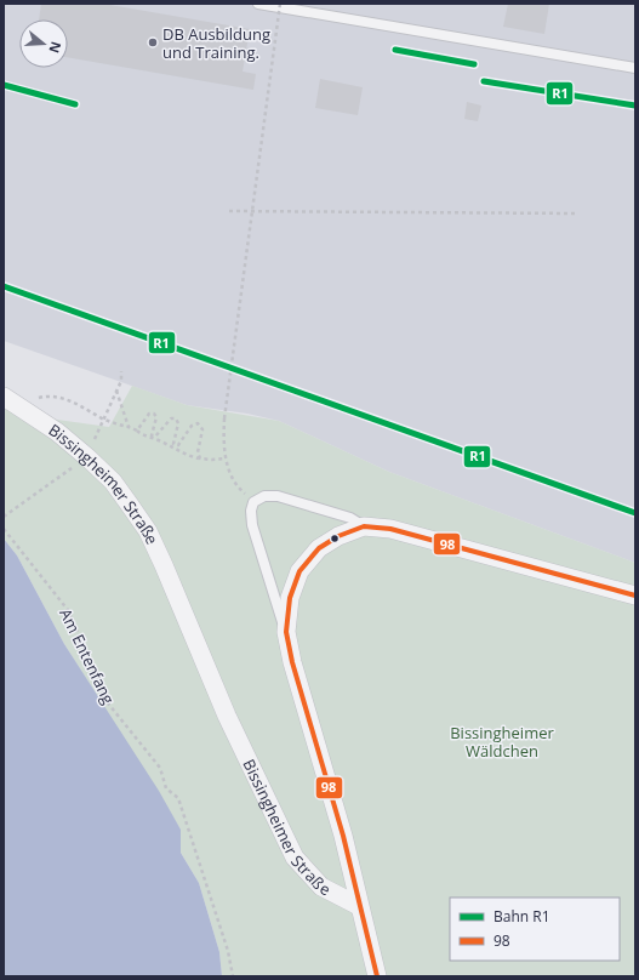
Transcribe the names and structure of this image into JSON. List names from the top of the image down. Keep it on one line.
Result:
{"streets":{"street":["Bissingheimer Straße"],"path":["Am Entenfang"]},"parks":["Bissingheimer Wäldchen"],"places":["DB Ausbildung und Training."],"lines":["rail line R1","transit line 98"],"legend":["Bahn R1","98"],"north":"right"}
